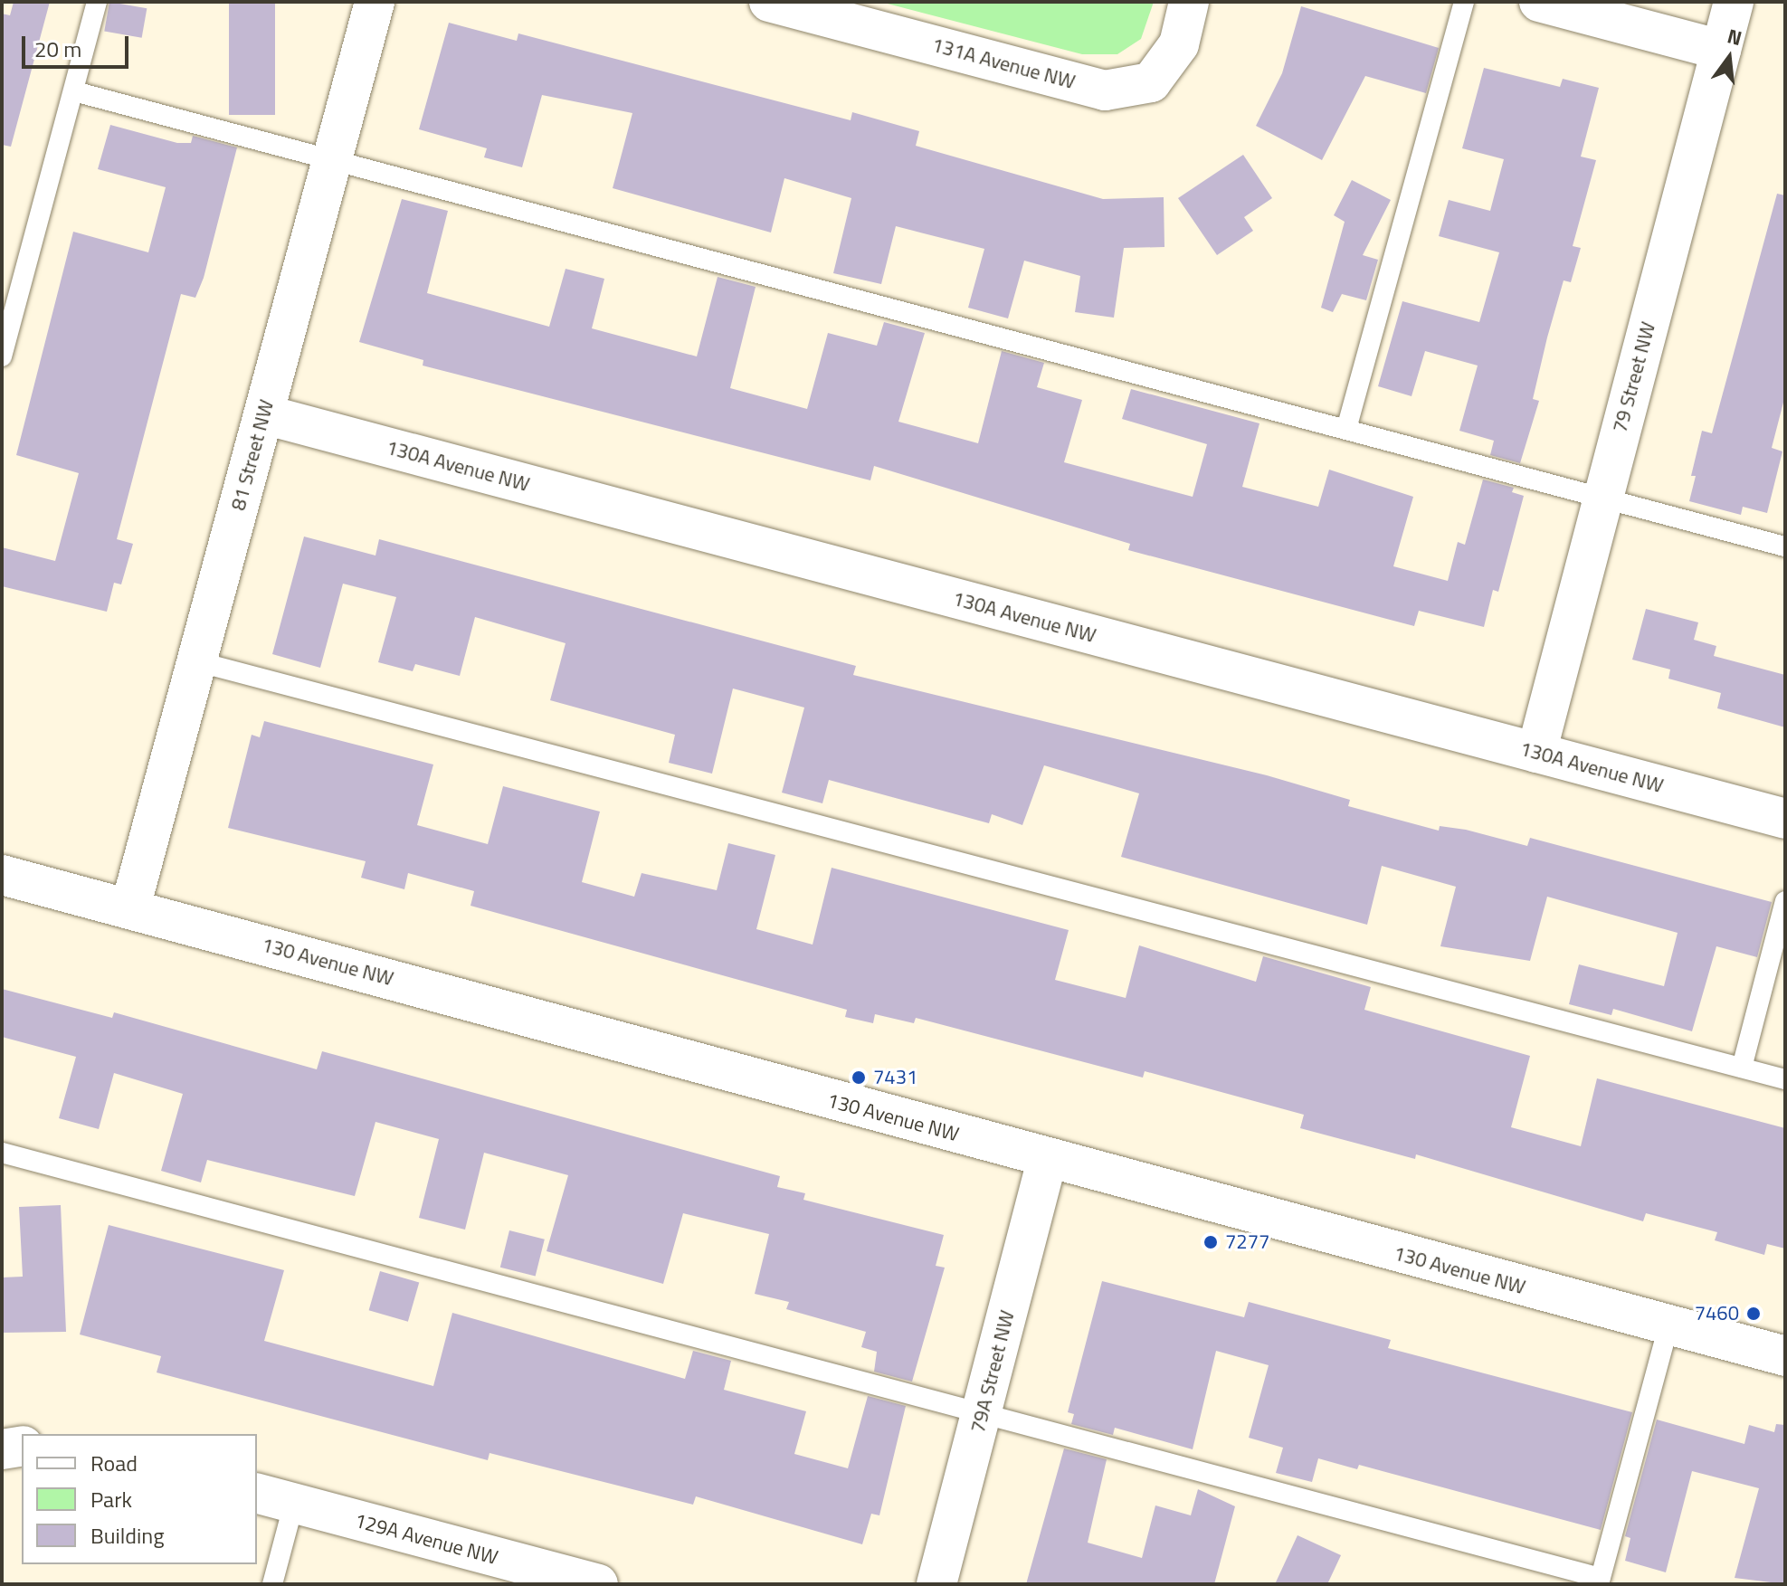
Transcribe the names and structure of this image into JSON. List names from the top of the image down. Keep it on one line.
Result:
{"streets":{"street":["131A Avenue NW","79 Street NW","81 Street NW","130A Avenue NW","130 Avenue NW","79A Street NW","129A Avenue NW"]},"crossings":[["79 Street NW","130A Avenue NW"],["81 Street NW","130A Avenue NW"],["81 Street NW","130 Avenue NW"],["130 Avenue NW","79A Street NW"]],"places":["7431","7277","7460"],"legend":["Road","Park","Building"],"scale_bar":"20 m","north":"top"}
